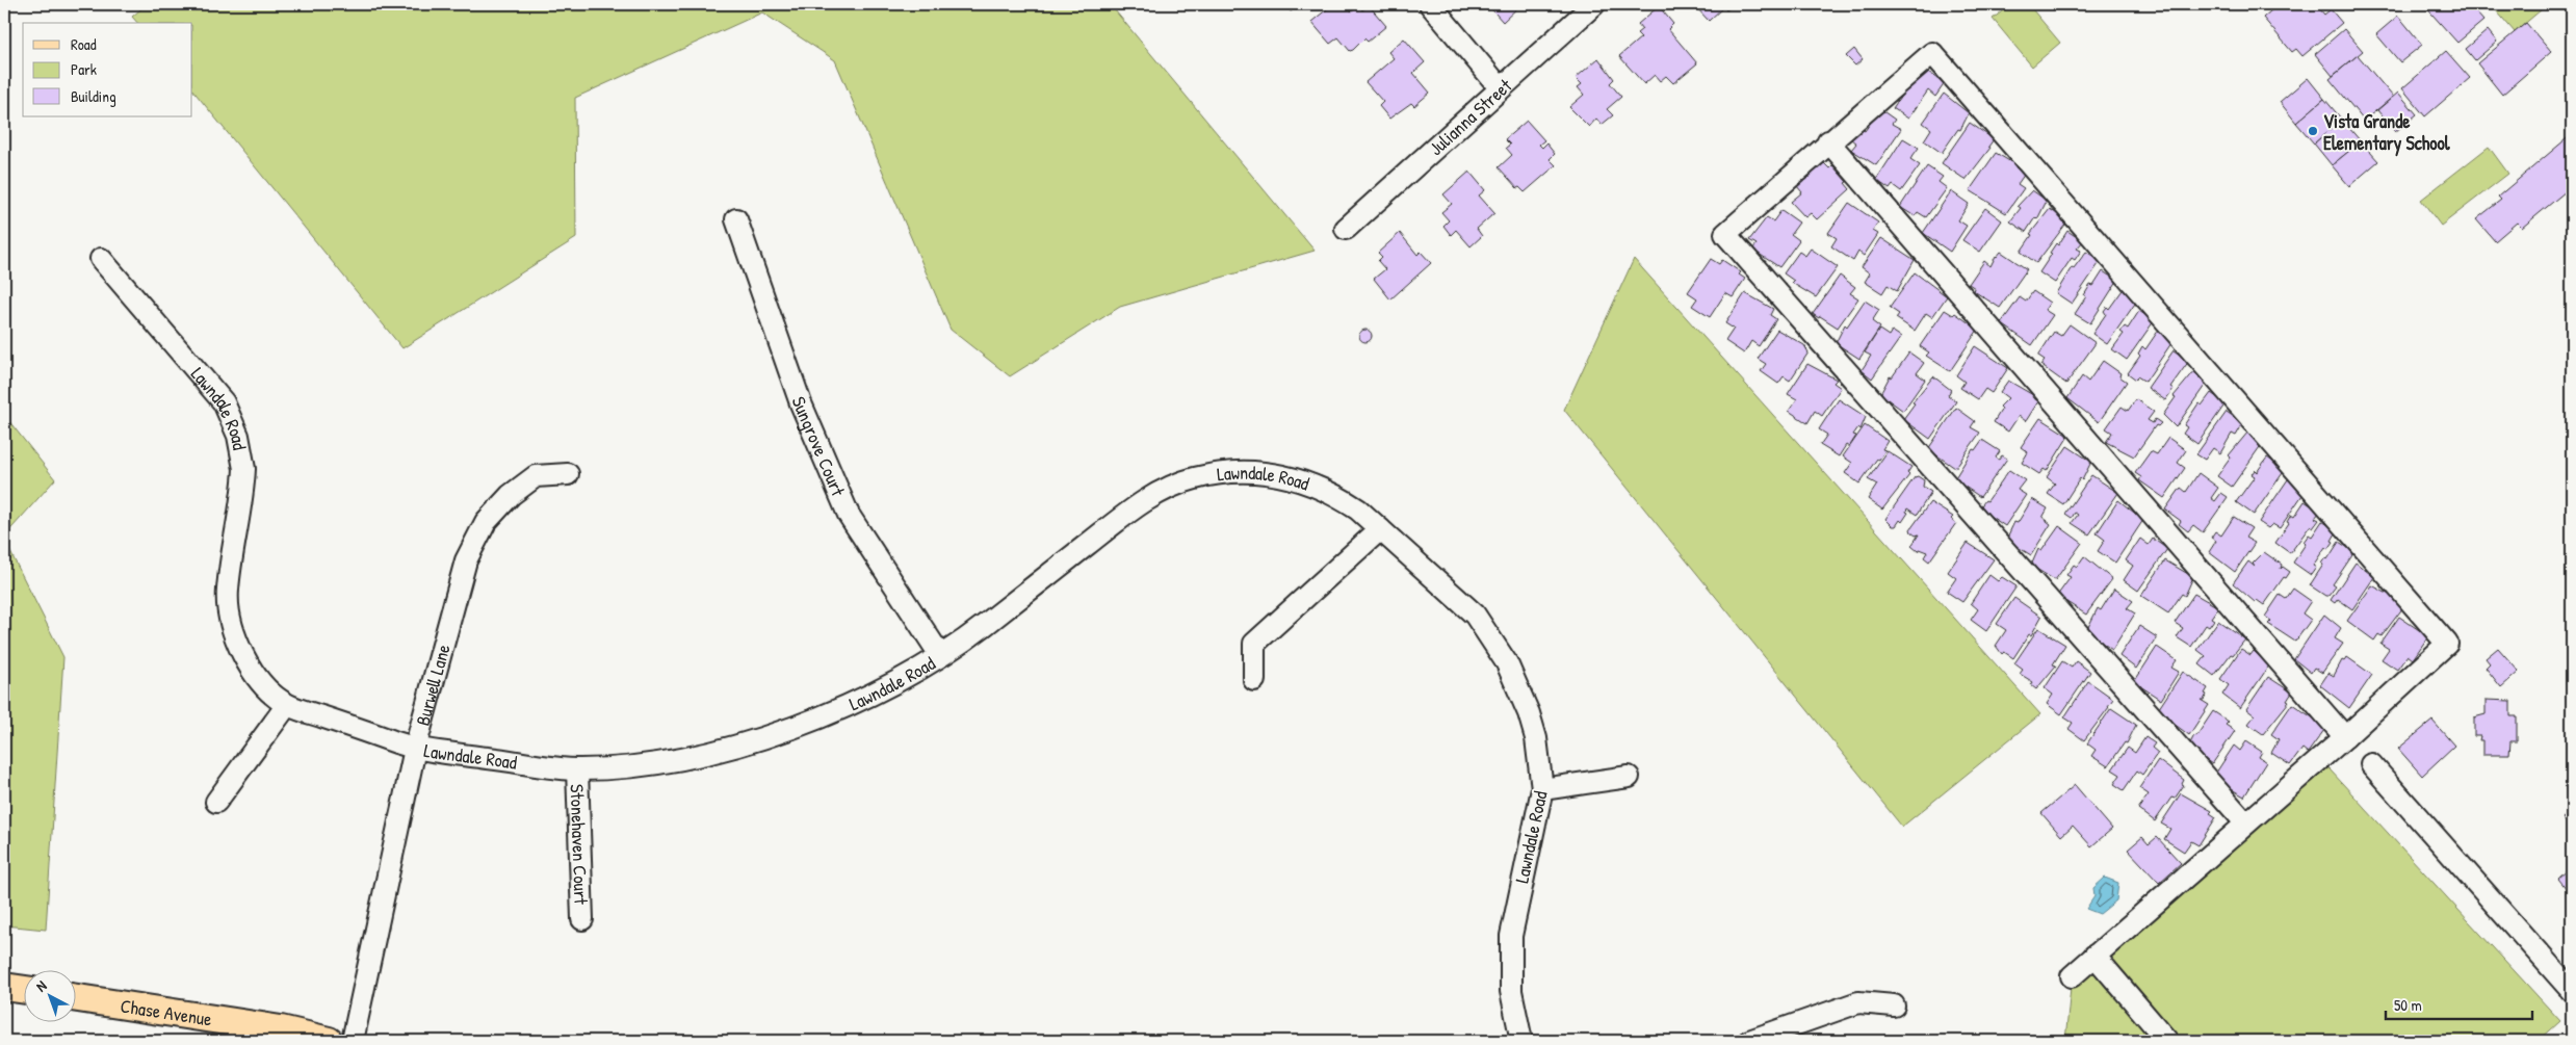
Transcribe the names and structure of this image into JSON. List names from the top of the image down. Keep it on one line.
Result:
{"streets":{"main road":["Chase Avenue"],"street":["Julianna Street","Lawndale Road","Sungrove Court","Burwell Lane","Stonehaven Court"]},"crossings":[["Lawndale Road","Sungrove Court"],["Lawndale Road","Burwell Lane"],["Lawndale Road","Stonehaven Court"]],"places":["Vista Grande Elementary School"],"legend":["Road","Park","Building"],"scale_bar":"50 m","north":"top left"}
